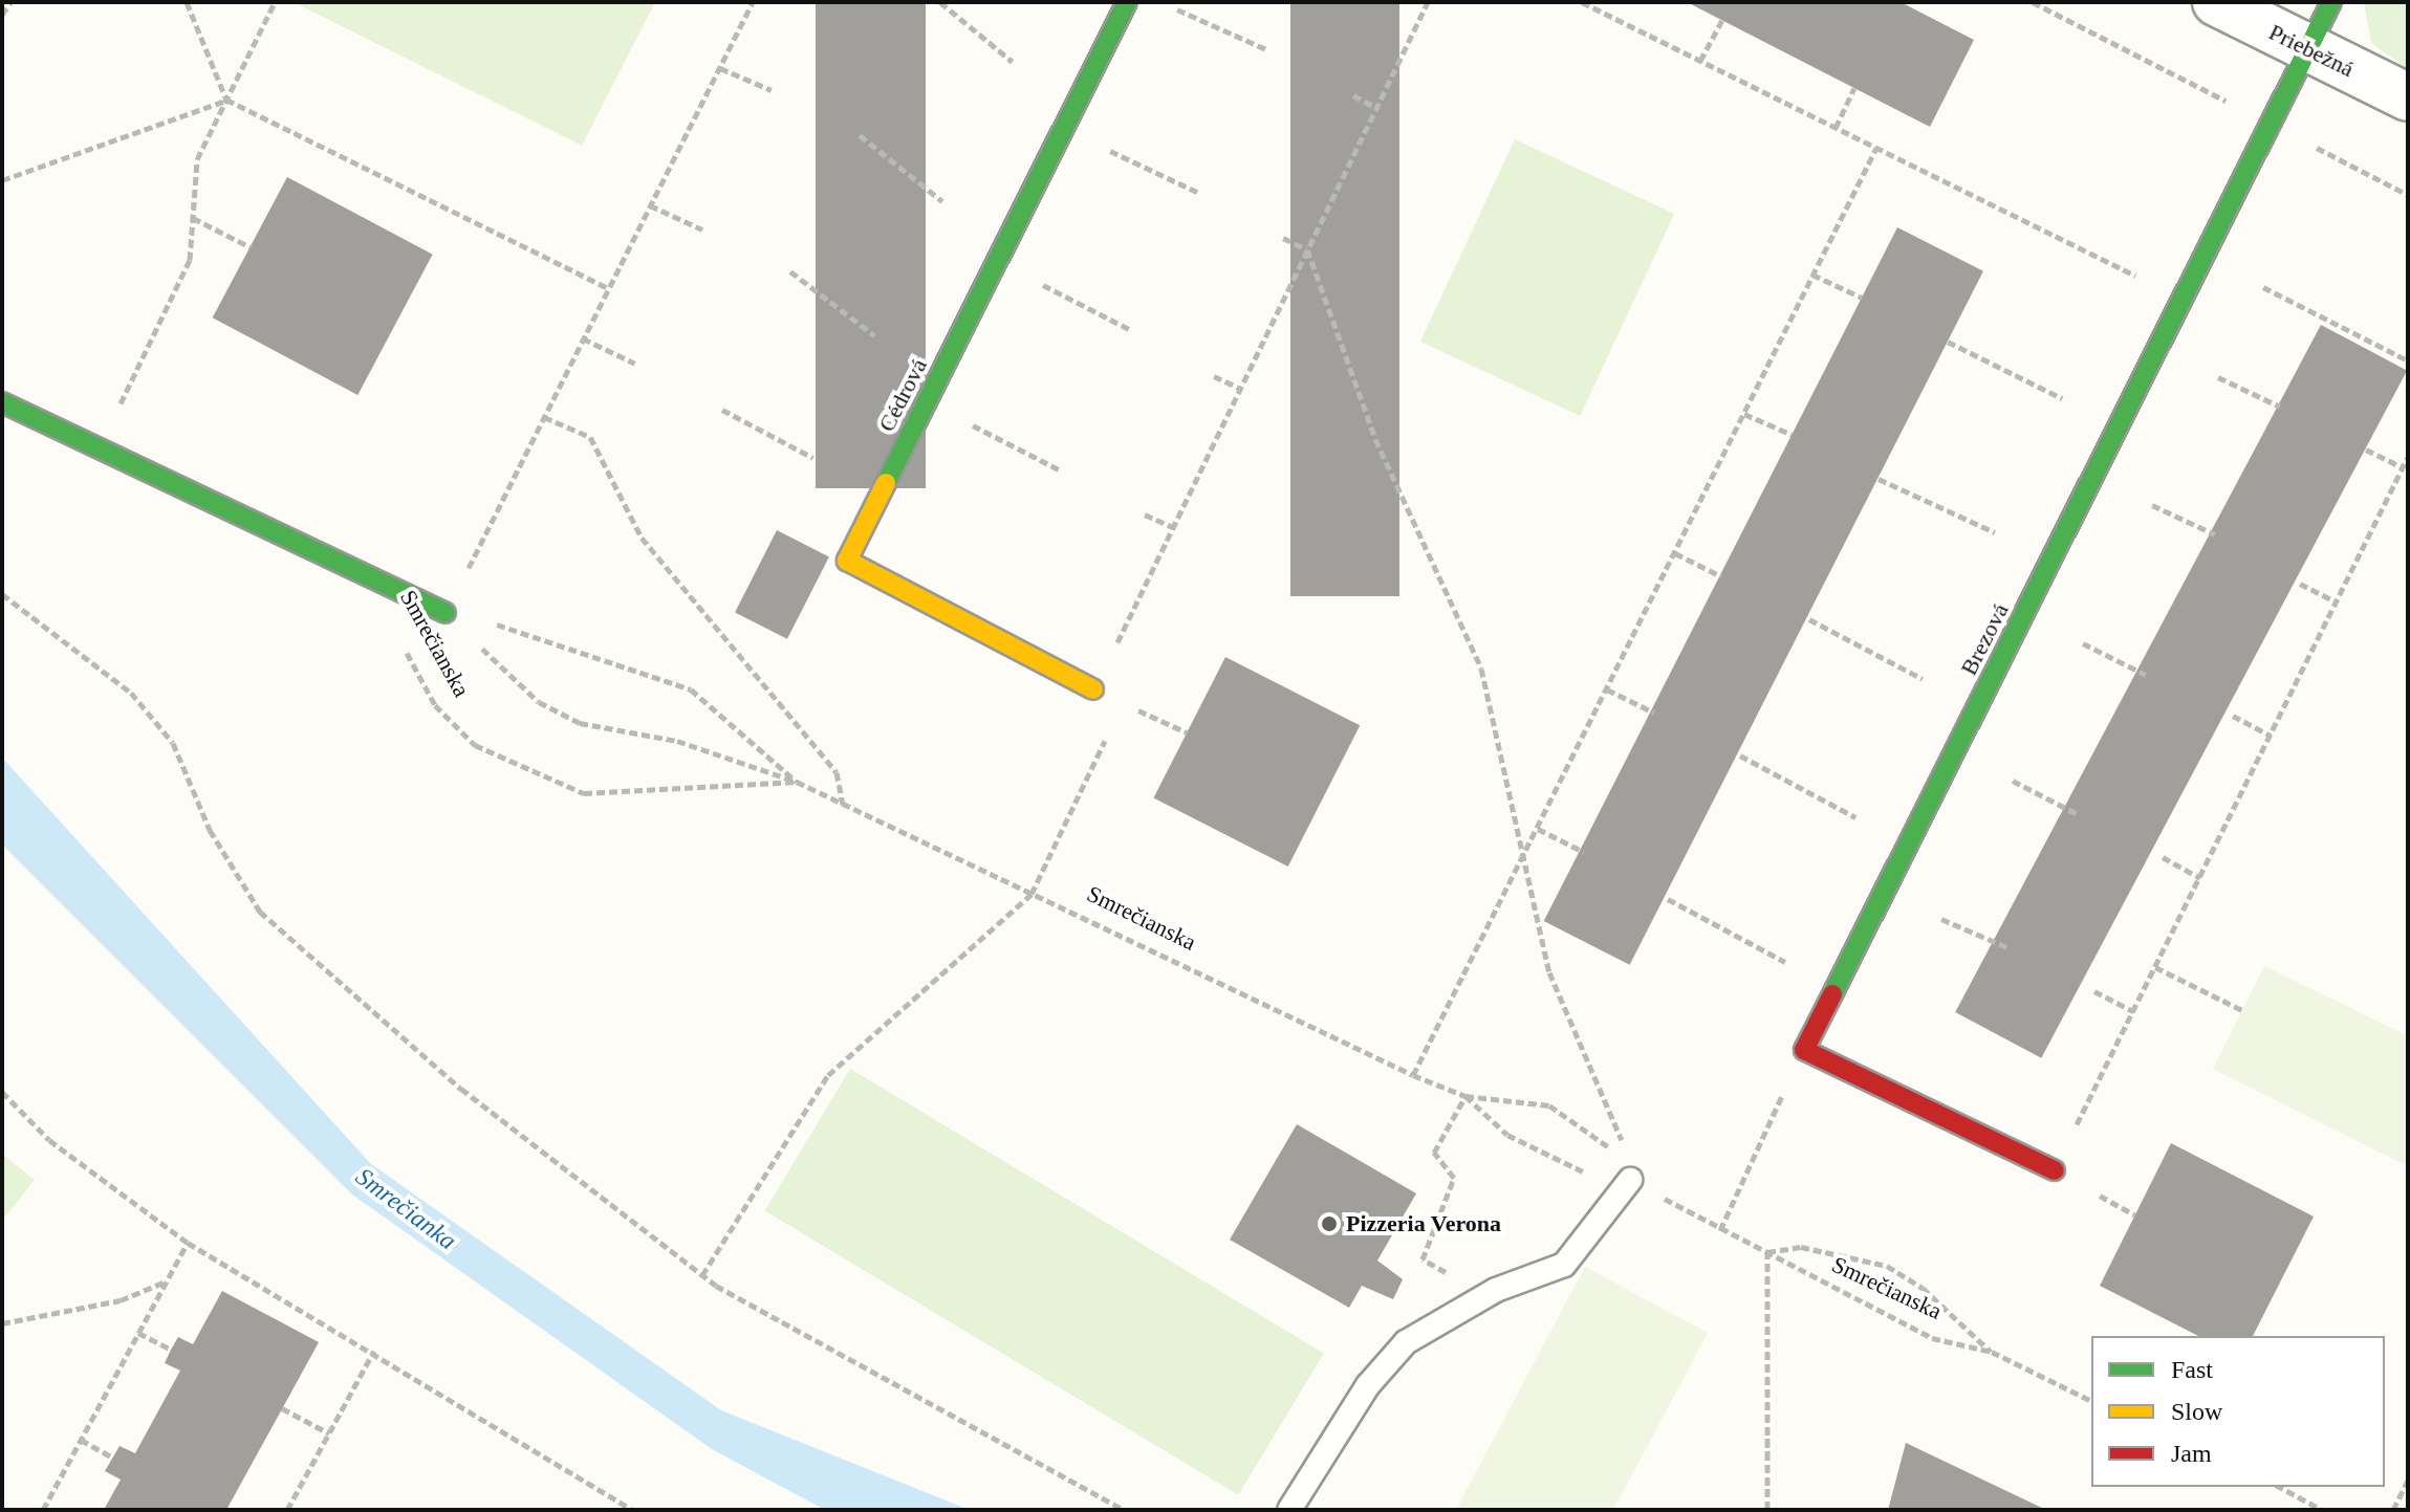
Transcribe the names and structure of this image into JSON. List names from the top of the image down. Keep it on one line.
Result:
{"streets":{"street":["Priebežná","Cédrová","Brezová","Smrečianska"]},"crossings":[["Priebežná","Brezová"]],"water":["Smrečianka"],"places":["Pizzeria Verona"],"legend":["Fast","Slow","Jam"]}
